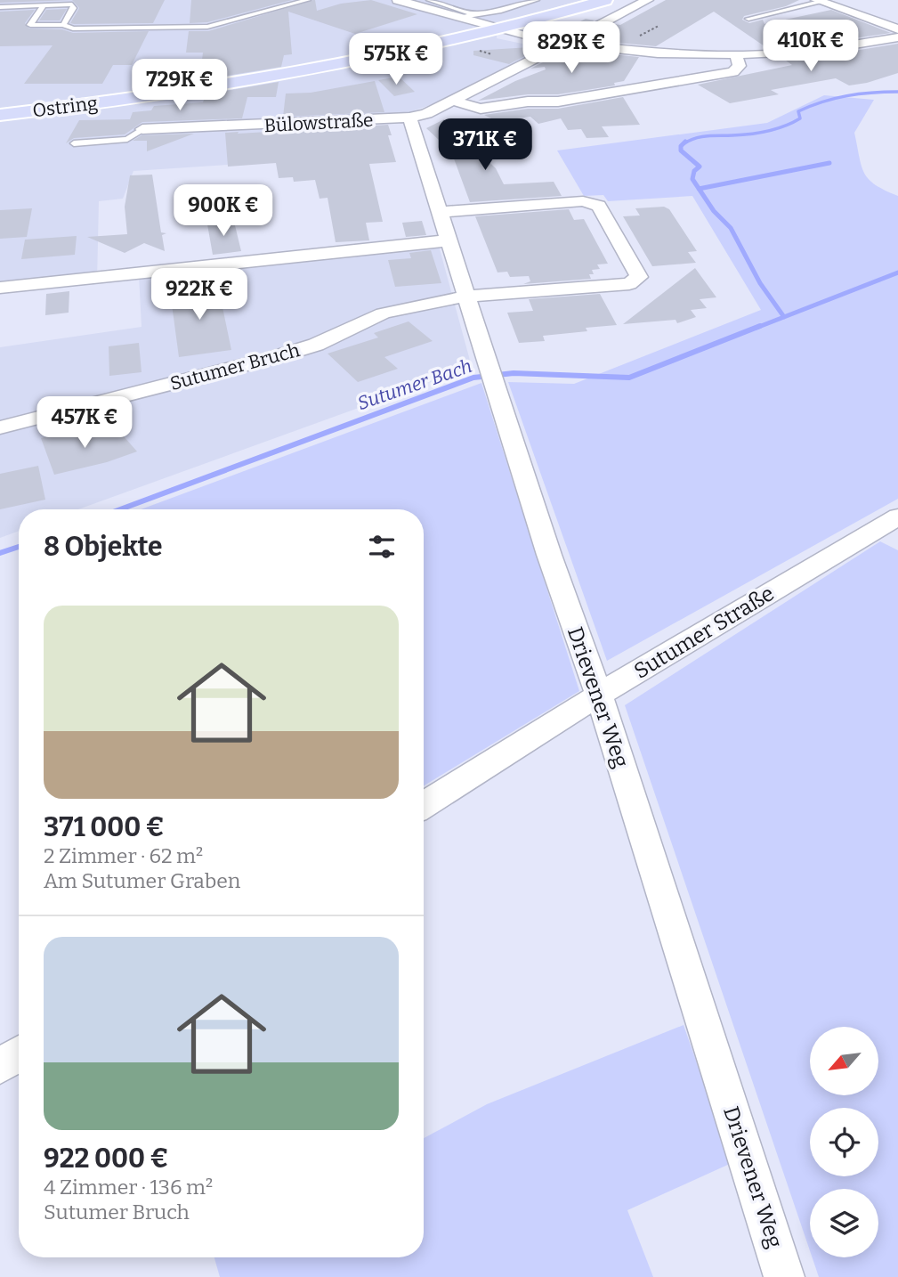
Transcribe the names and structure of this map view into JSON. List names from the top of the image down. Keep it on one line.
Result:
{"streets":{"main road":["Ostring"],"street":["Bülowstraße","Sutumer Bruch","Sutumer Straße","Drievener Weg"]},"crossings":[["Bülowstraße","Drievener Weg"],["Sutumer Bruch","Drievener Weg"],["Sutumer Straße","Drievener Weg"]],"water":["Sutumer Bach"],"north":"bottom left","page":{"price":["410K €","829K €","575K €","729K €","371K €","900K €","922K €","457K €"],"heading":"8 Objekte","list":[{"name":"371 000 €","note":"2 Zimmer · 62 m² · Am Sutumer Graben"},{"name":"922 000 €","note":"4 Zimmer · 136 m² · Sutumer Bruch"}]}}
